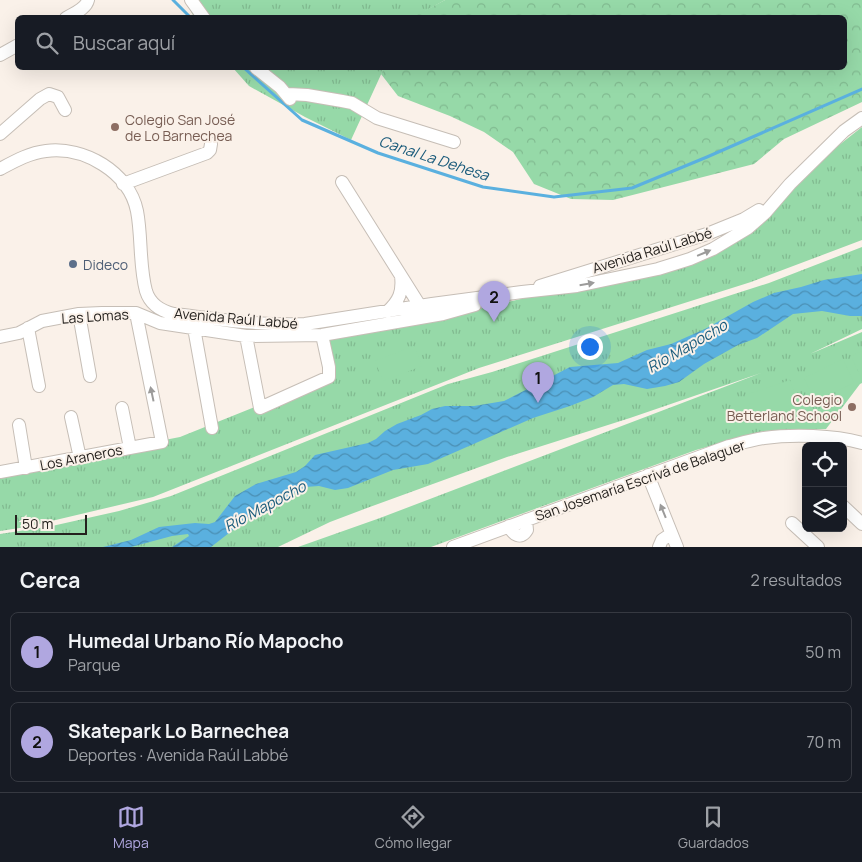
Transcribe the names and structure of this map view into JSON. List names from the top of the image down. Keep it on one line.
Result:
{"streets":{"street":["Avenida Raúl Labbé","Las Lomas","Los Araneros","San Josemaría Escrivá de Balaguer"]},"crossings":[["Avenida Raúl Labbé","Las Lomas"]],"water":["Canal La Dehesa","Río Mapocho"],"places":["Colegio San José de Lo Barnechea","Dideco","Colegio Betterland School"],"scale_bar":"50 m","page":{"search":"Buscar aquí","pins":["2","1"],"scale":"50 m","heading":["Cerca","2 resultados"],"list":[{"mark":"1","name":"Humedal Urbano Río Mapocho","note":"Parque","value":"50 m"},{"mark":"2","name":"Skatepark Lo Barnechea","note":"Deportes · Avenida Raúl Labbé","value":"70 m"}],"nav":["Mapa","Cómo llegar","Guardados"]}}
